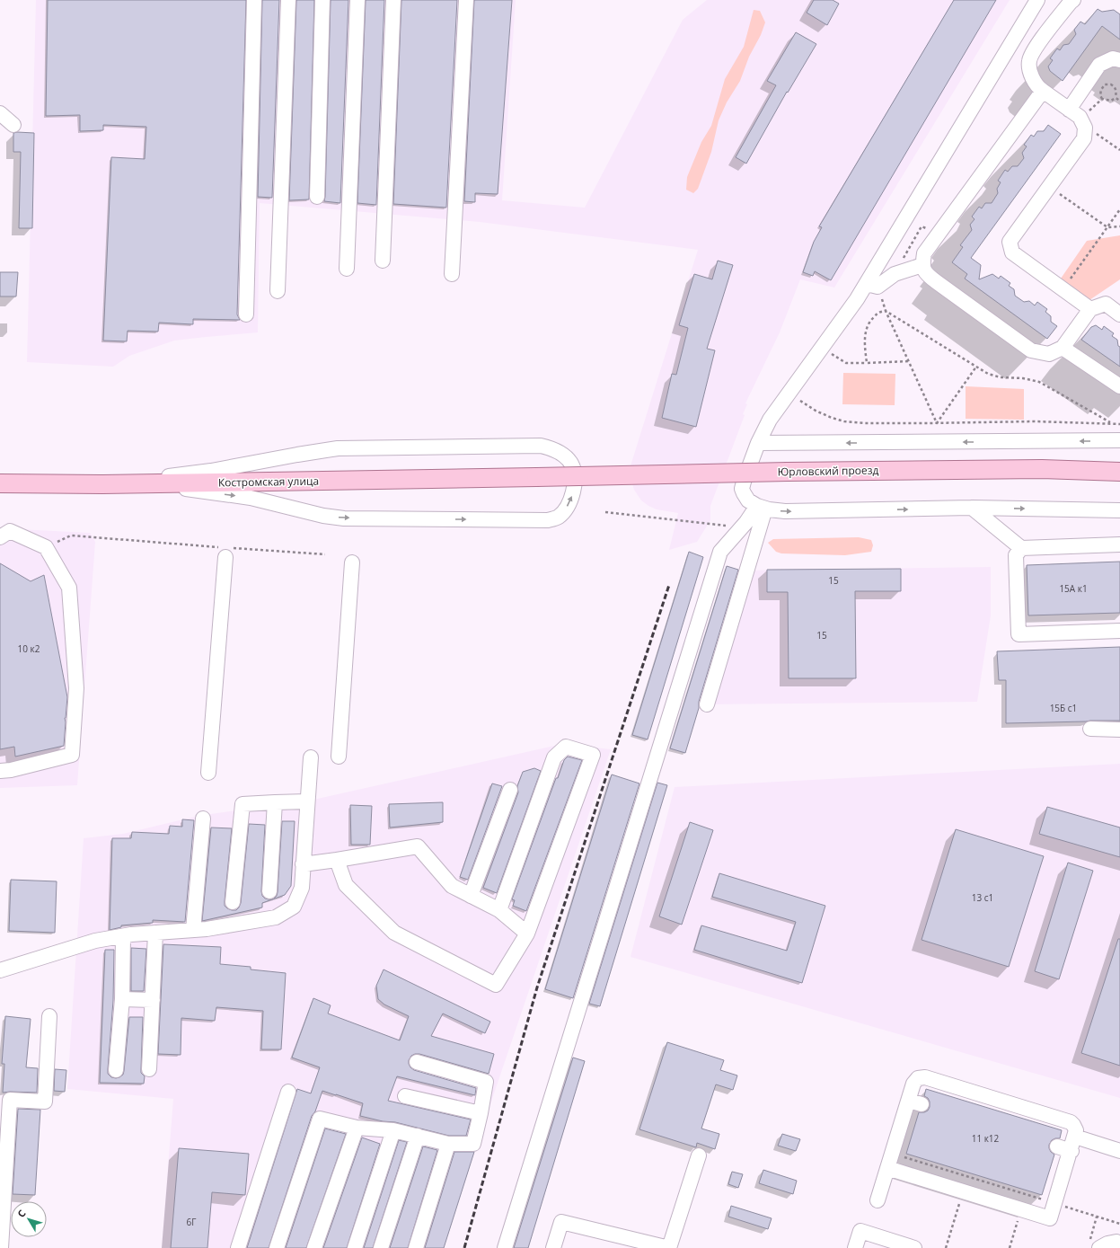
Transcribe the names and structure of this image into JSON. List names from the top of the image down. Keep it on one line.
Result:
{"streets":{"main road":["Юрловский проезд","Костромская улица"]},"crossings":[["Юрловский проезд","Костромская улица"]],"house_numbers":["15","15А к1","15","10 к2","15Б с1","13 с1","11 к12","6Г"],"north":"top left"}
